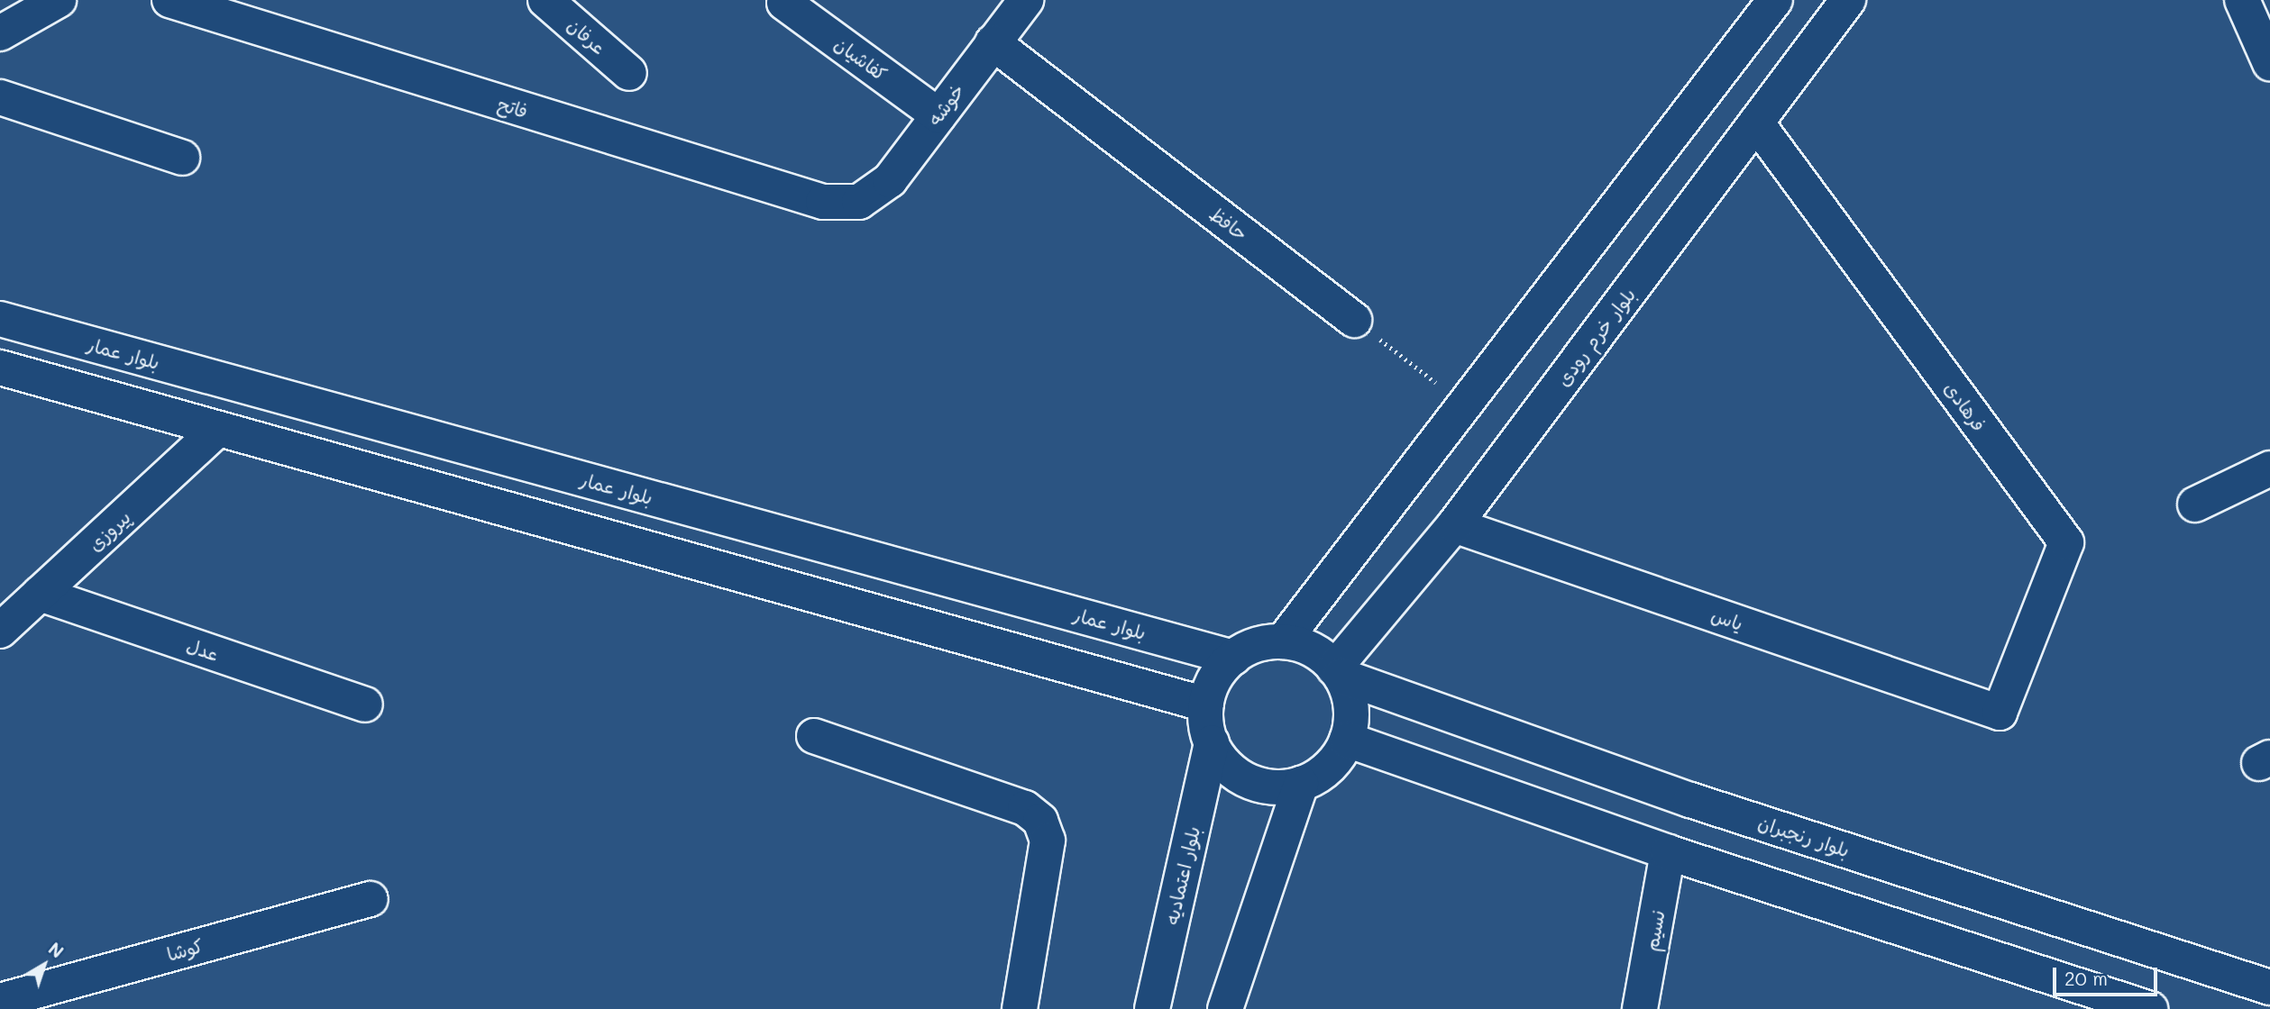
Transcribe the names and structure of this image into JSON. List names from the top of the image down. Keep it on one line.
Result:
{"streets":{"main road":["عرفان","کفاشیان","خوشه","فاتح","حافظ","بلوار خرم رودی","بلوار عمار","فرهادی","پیروزی","یاس","عدل","بلوار رنجبران","بلوار اعتمادیه","نسیم","کوشا"]},"crossings":[["کفاشیان","خوشه"],["خوشه","فاتح"],["خوشه","حافظ"],["بلوار خرم رودی","بلوار عمار"],["بلوار خرم رودی","فرهادی"],["بلوار خرم رودی","یاس"],["بلوار خرم رودی","بلوار رنجبران"],["بلوار خرم رودی","بلوار اعتمادیه"],["بلوار عمار","بلوار رنجبران"],["بلوار عمار","بلوار اعتمادیه"],["فرهادی","یاس"],["پیروزی","عدل"],["بلوار رنجبران","بلوار اعتمادیه"]],"scale_bar":"20 m","north":"top right"}
